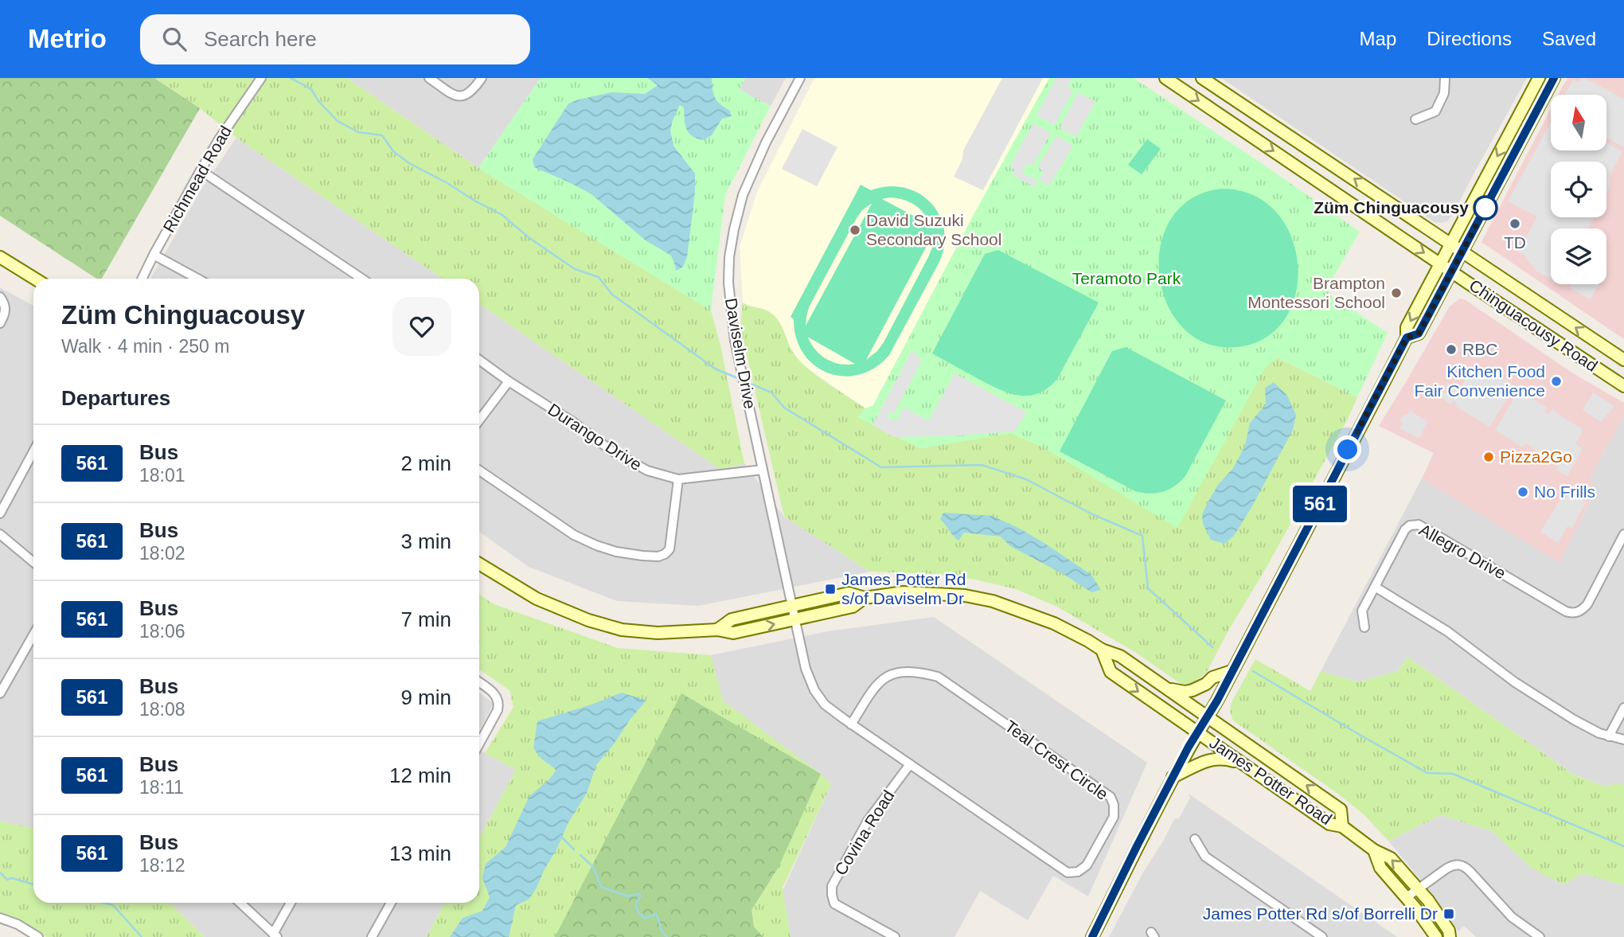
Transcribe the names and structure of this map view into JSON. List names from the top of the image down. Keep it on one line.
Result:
{"streets":{"main road":["Chinguacousy Road","James Potter Road"],"street":["Richmead Road","Daviselm Drive","Durango Drive","Allegro Drive","Teal Crest Circle","Covina Road"]},"crossings":[["Daviselm Drive","Durango Drive"],["Daviselm Drive","Teal Crest Circle"],["Daviselm Drive","James Potter Road"],["Teal Crest Circle","James Potter Road"],["Teal Crest Circle","Covina Road"]],"parks":["Teramoto Park"],"places":{"other":["Züm Chinguacousy","TD","David Suzuki Secondary School","Brampton Montessori School","RBC","Kitchen Food Fair Convenience","Pizza2Go","No Frills"],"transit":["James Potter Rd s/of Daviselm Dr","James Potter Rd s/of Borrelli Dr"]},"lines":["bus line 561"],"north":"top","page":{"header":"Metrio","search":"Search here","nav":["Map","Directions","Saved"],"on_map":"561","heading":[["Züm Chinguacousy","Walk · 4 min · 250 m"],"Departures"],"list":[{"mark":"561","name":"Bus","note":"18:01","value":"2 min"},{"mark":"561","name":"Bus","note":"18:02","value":"3 min"},{"mark":"561","name":"Bus","note":"18:06","value":"7 min"},{"mark":"561","name":"Bus","note":"18:08","value":"9 min"},{"mark":"561","name":"Bus","note":"18:11","value":"12 min"},{"mark":"561","name":"Bus","note":"18:12","value":"13 min"}]}}
